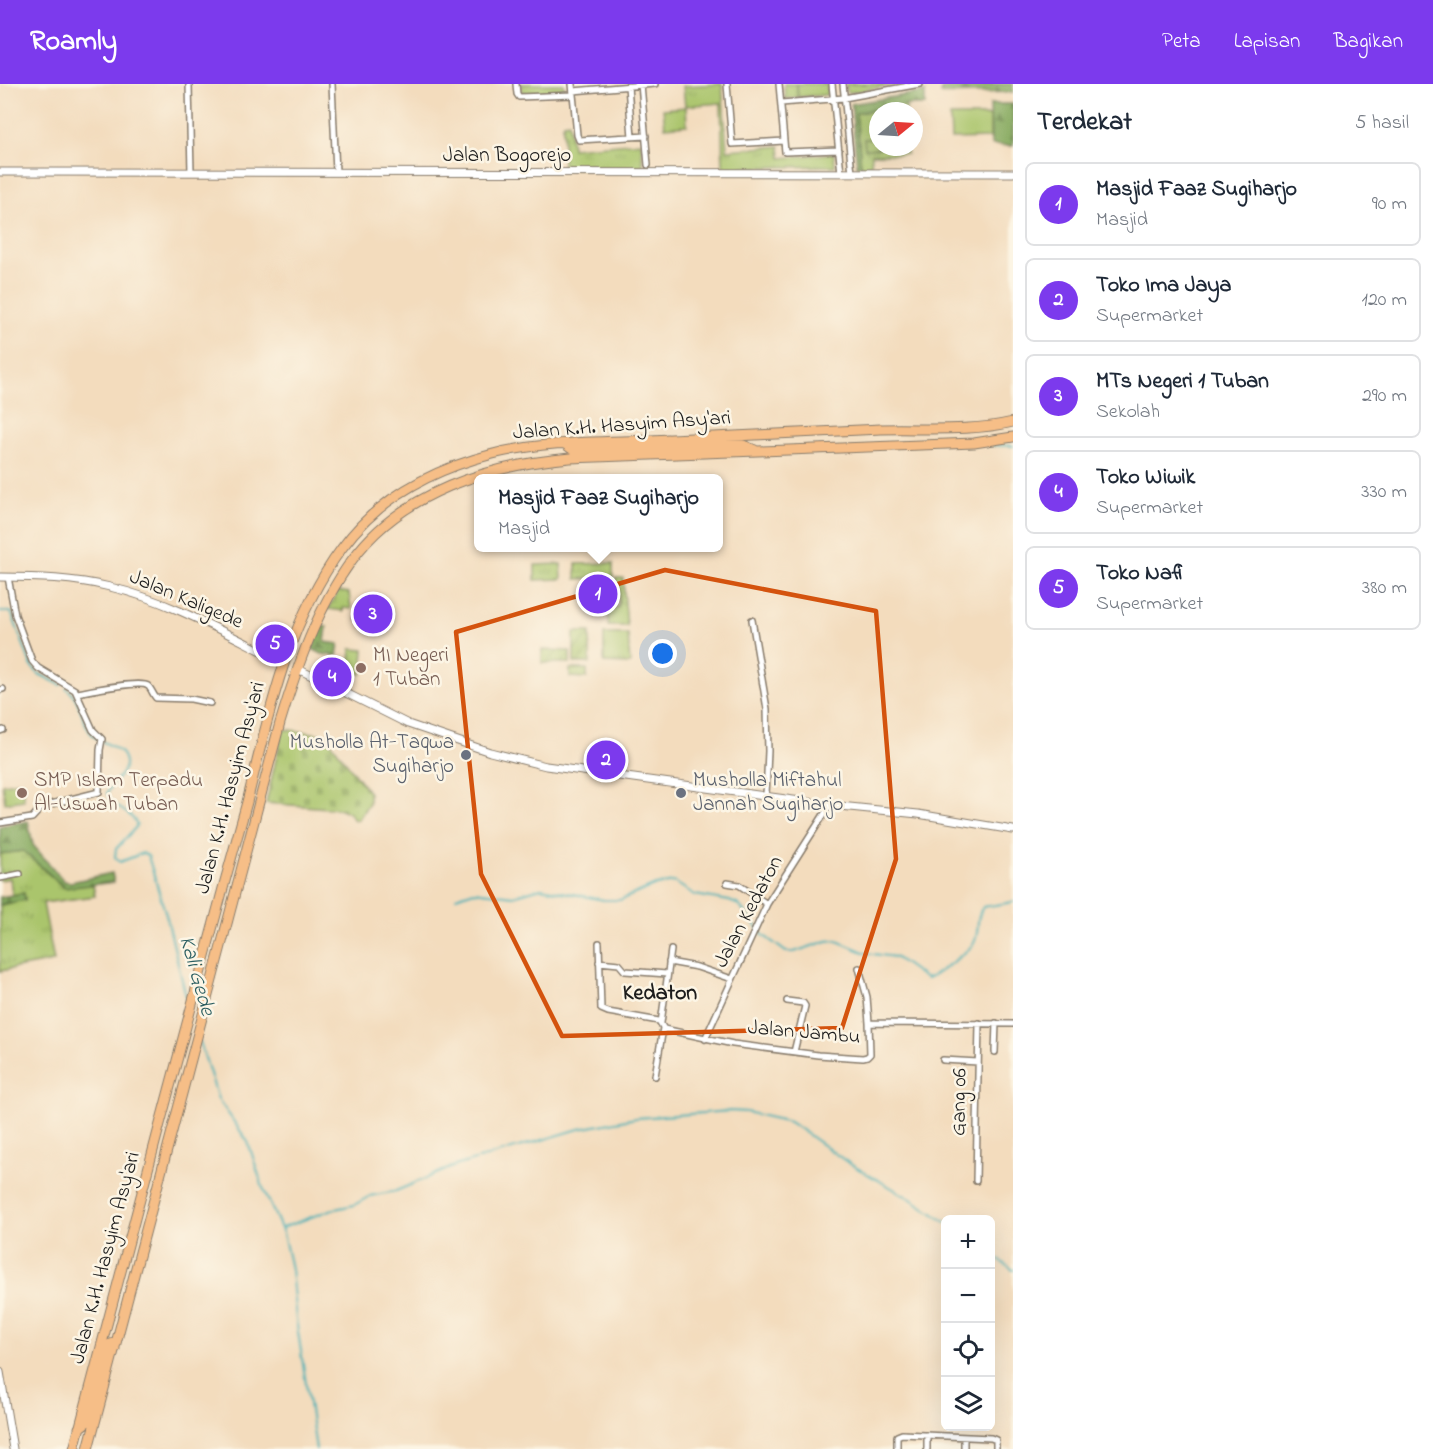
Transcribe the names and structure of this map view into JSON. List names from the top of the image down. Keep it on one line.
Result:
{"streets":{"highway":["Jalan K.H. Hasyim Asy'ari"],"street":["Jalan Bogorejo","Jalan Kaligede","Jalan Kedaton","Jalan Jambu","Gang 06"]},"crossings":[["Jalan K.H. Hasyim Asy'ari","Jalan Kaligede"],["Jalan Kedaton","Jalan Jambu"],["Jalan Jambu","Gang 06"]],"districts":["Kedaton"],"water":["Kali Gede"],"places":["MI Negeri 1 Tuban","Musholla At-Taqwa Sugiharjo","SMP Islam Terpadu Al-Uswah Tuban","Musholla Miftahul Jannah Sugiharjo"],"north":"right","page":{"header":"Roamly","nav":["Peta","Lapisan","Bagikan"],"heading":["Terdekat","5 hasil"],"list":[{"mark":"1","name":"Masjid Faaz Sugiharjo","note":"Masjid","value":"90 m"},{"mark":"2","name":"Toko Ima Jaya","note":"Supermarket","value":"120 m"},{"mark":"3","name":"MTs Negeri 1 Tuban","note":"Sekolah","value":"290 m"},{"mark":"4","name":"Toko Wiwik","note":"Supermarket","value":"330 m"},{"mark":"5","name":"Toko Nafi","note":"Supermarket","value":"380 m"}],"popup":["Masjid Faaz Sugiharjo","Masjid"],"pins":["1","3","5","4","2"],"map_buttons":["+","−"]}}
